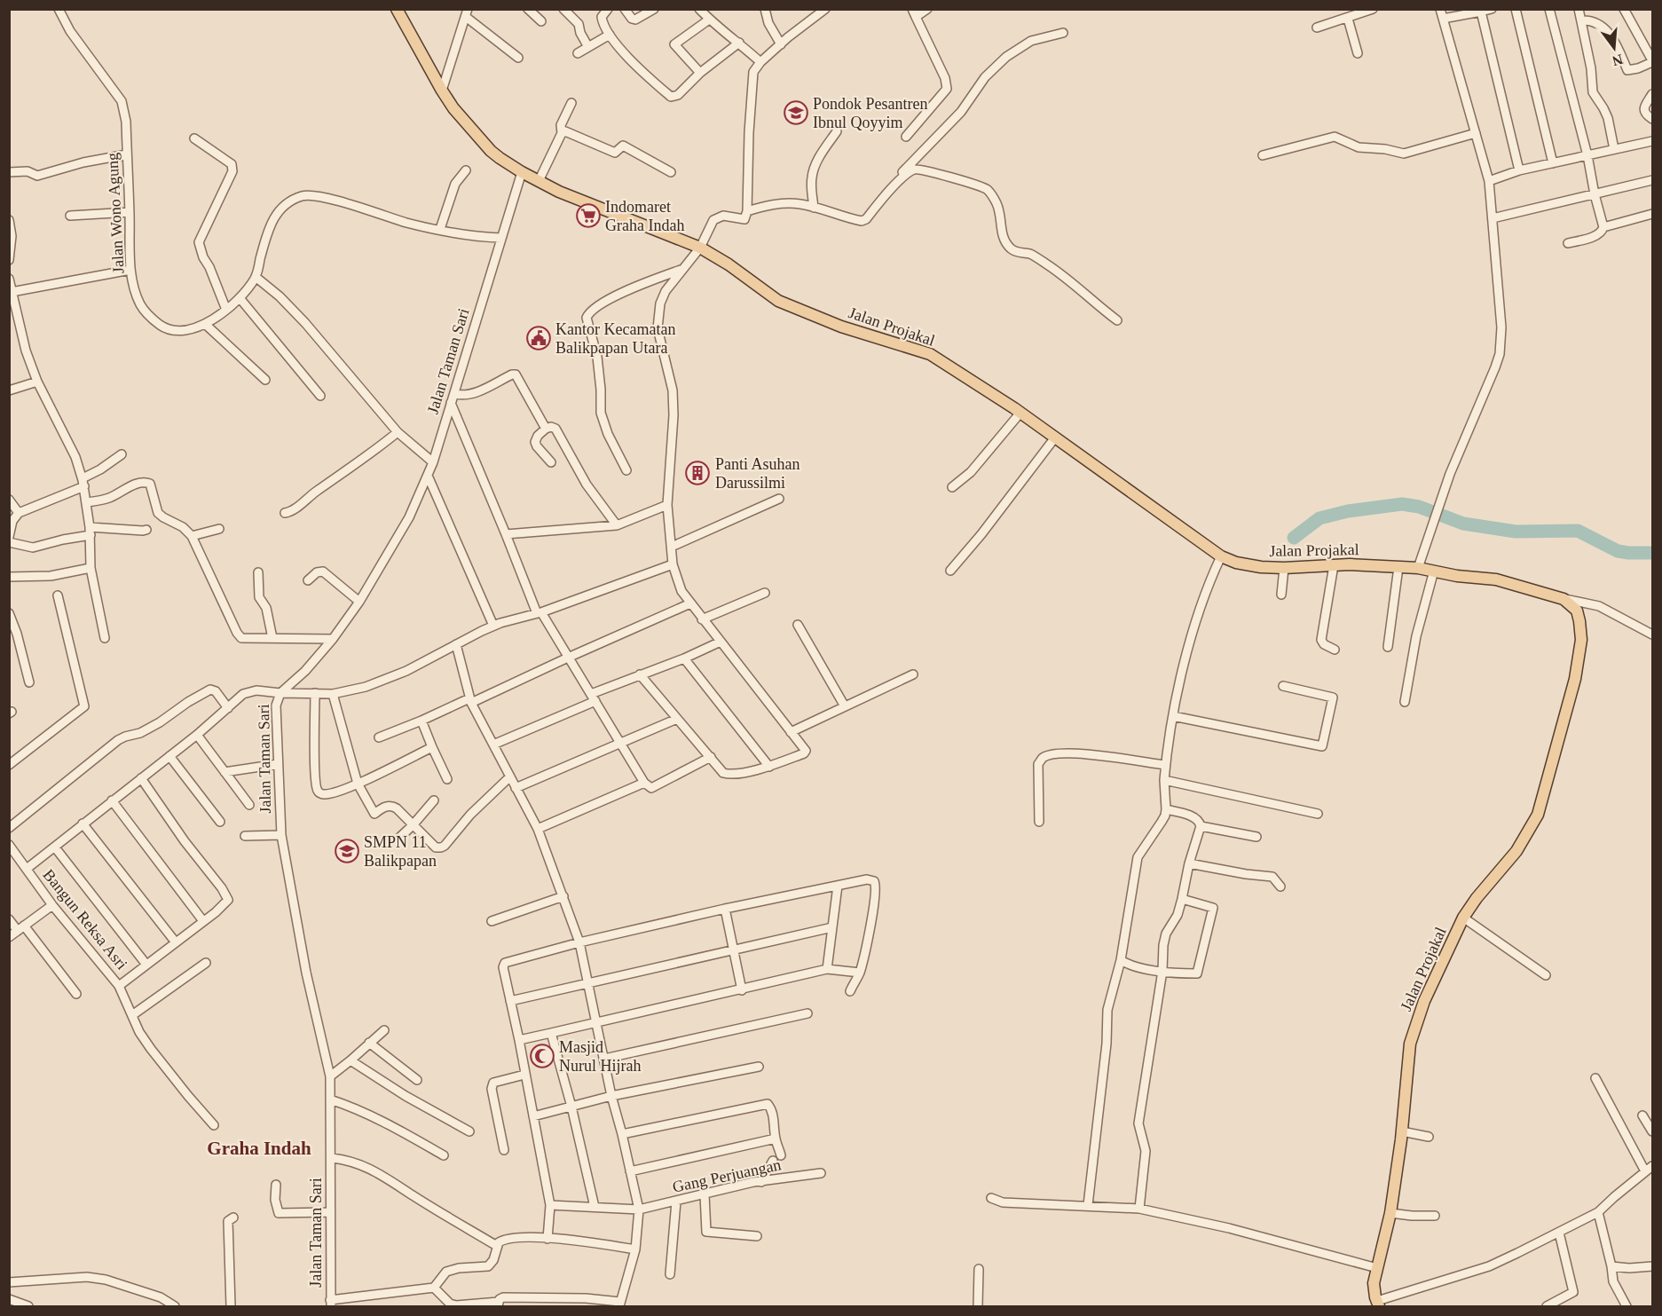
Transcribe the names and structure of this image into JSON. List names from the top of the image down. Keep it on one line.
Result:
{"streets":{"main road":["Jalan Projakal"],"street":["Jalan Wono Agung","Jalan Taman Sari","Bangun Reksa Asri","Gang Perjuangan"]},"crossings":[["Jalan Wono Agung","Jalan Taman Sari"],["Jalan Projakal","Jalan Taman Sari"]],"districts":["Graha Indah"],"places":{"school or university":["Pondok Pesantren Ibnul Qoyyim","SMPN 11 Balikpapan"],"supermarket":["Indomaret Graha Indah"],"public building":["Kantor Kecamatan Balikpapan Utara"],"building":["Panti Asuhan Darussilmi"],"mosque":["Masjid Nurul Hijrah"]},"north":"bottom"}
